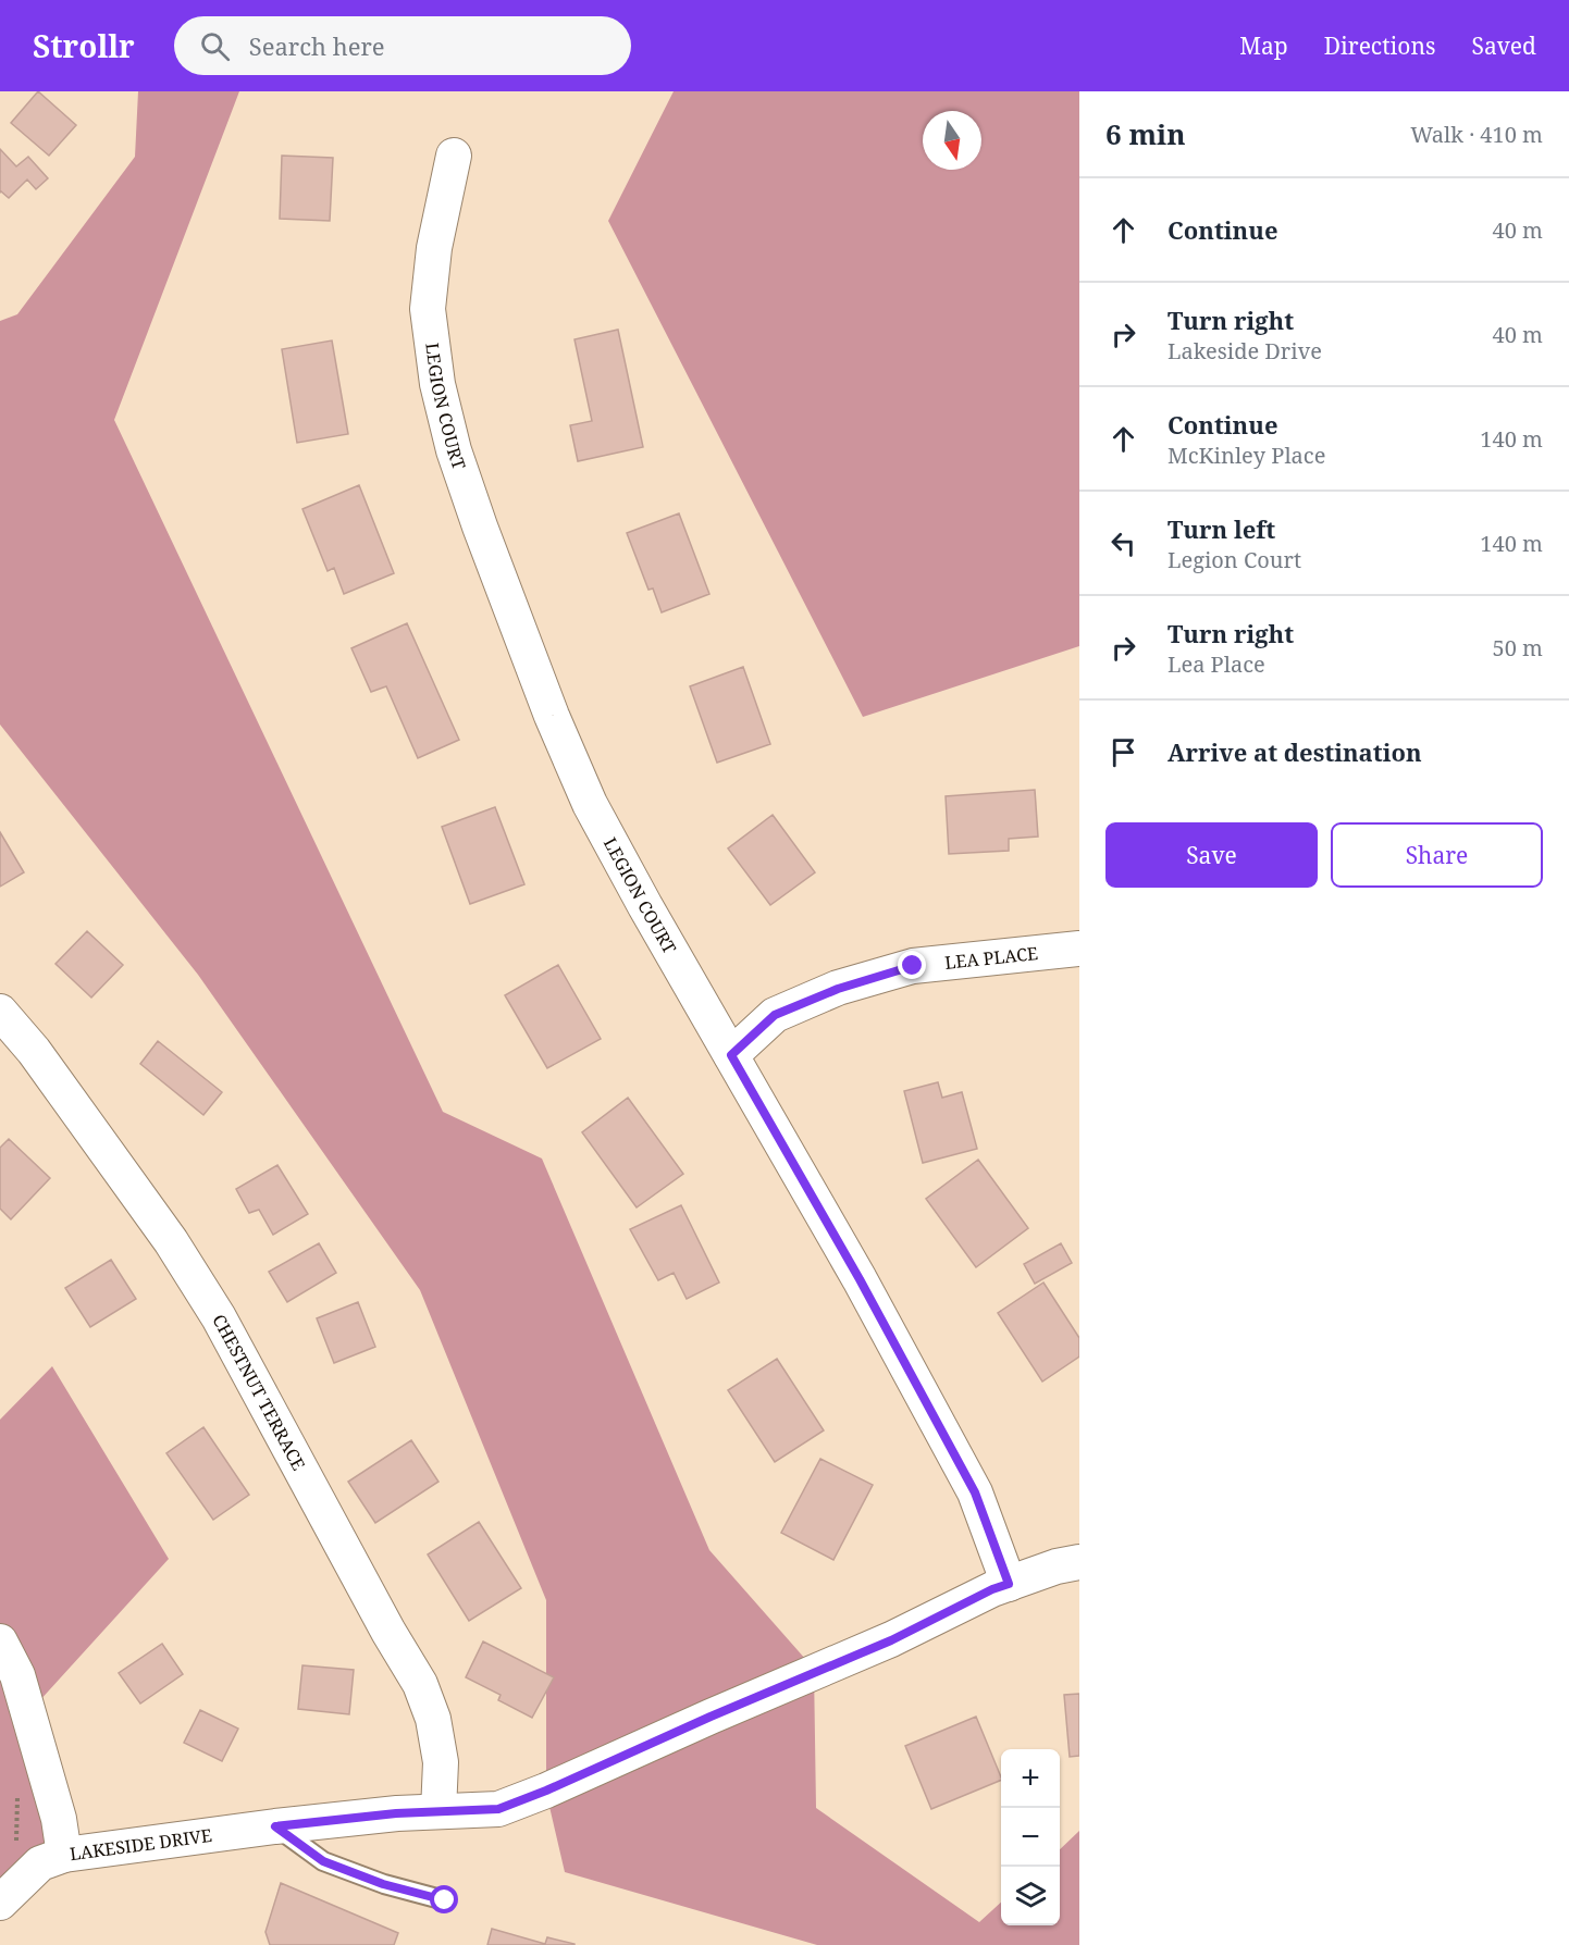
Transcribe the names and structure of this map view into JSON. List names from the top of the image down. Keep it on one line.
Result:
{"streets":{"street":["LEGION COURT","LEA PLACE","CHESTNUT TERRACE","LAKESIDE DRIVE"]},"crossings":[["LEGION COURT","LEA PLACE"],["LEGION COURT","LAKESIDE DRIVE"],["CHESTNUT TERRACE","LAKESIDE DRIVE"]],"north":"bottom","page":{"header":"Strollr","search":"Search here","nav":["Map","Directions","Saved"],"heading":["6 min","Walk · 410 m"],"list":[["Continue","40 m"],["Turn right","Lakeside Drive","40 m"],["Continue","McKinley Place","140 m"],["Turn left","Legion Court","140 m"],["Turn right","Lea Place","50 m"],"Arrive at destination"],"buttons":["Save","Share"],"map_buttons":["+","−"]}}
